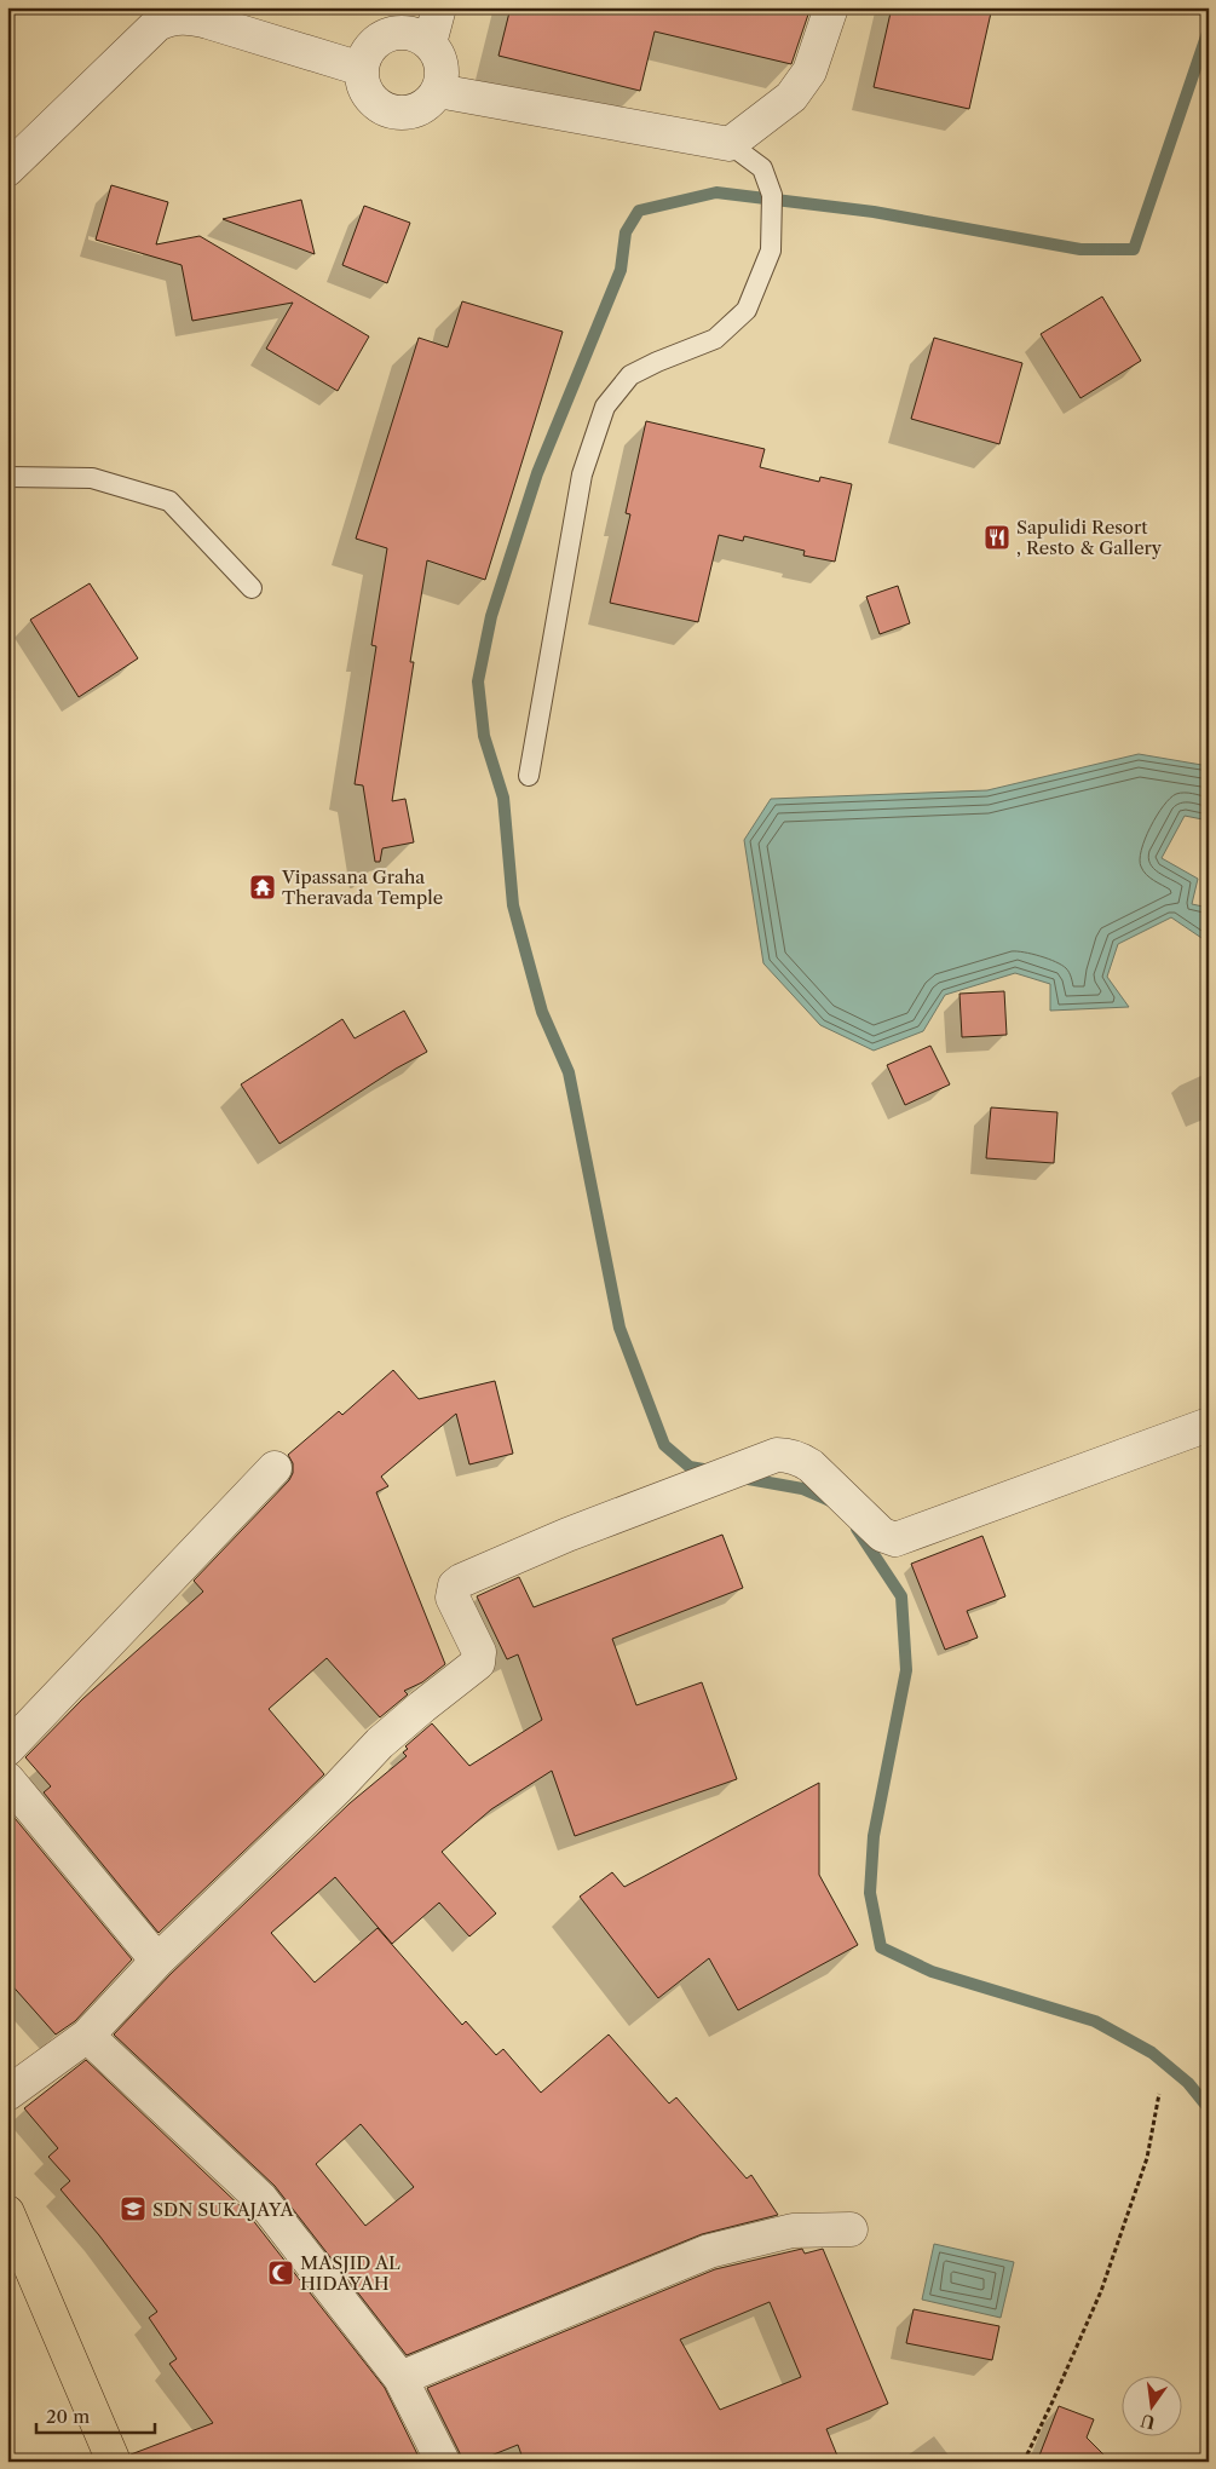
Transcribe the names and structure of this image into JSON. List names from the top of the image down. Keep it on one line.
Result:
{"places":{"restaurant":["Sapulidi Resort , Resto & Gallery"],"temple":["Vipassana Graha Theravada Temple"],"school or university":["SDN SUKAJAYA"],"mosque":["MASJID AL HIDAYAH"]},"scale_bar":"20 m","north":"bottom"}
